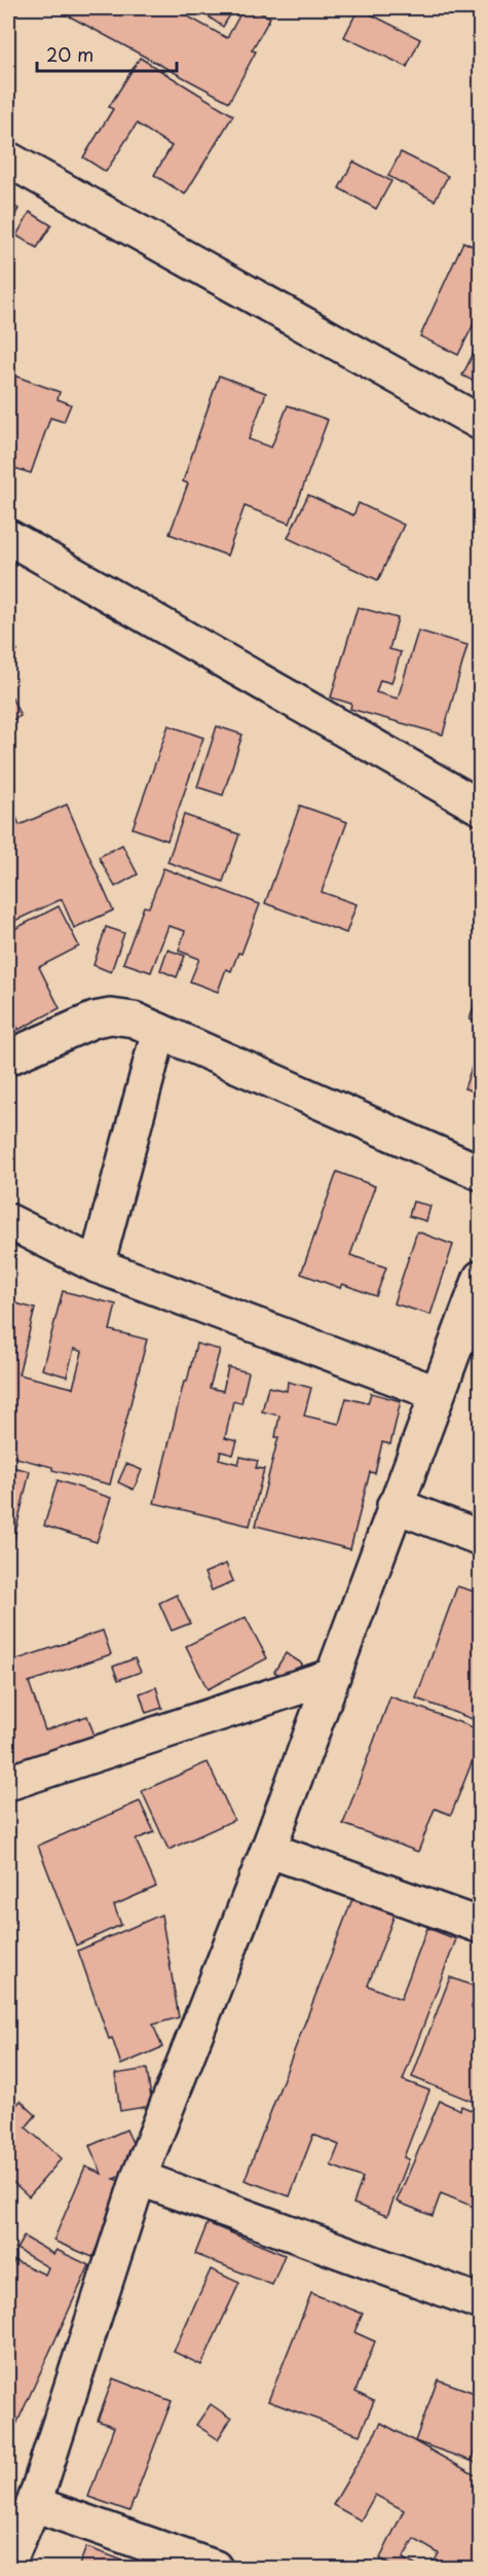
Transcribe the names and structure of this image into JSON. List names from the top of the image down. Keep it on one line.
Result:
{"scale_bar":"20 m"}
